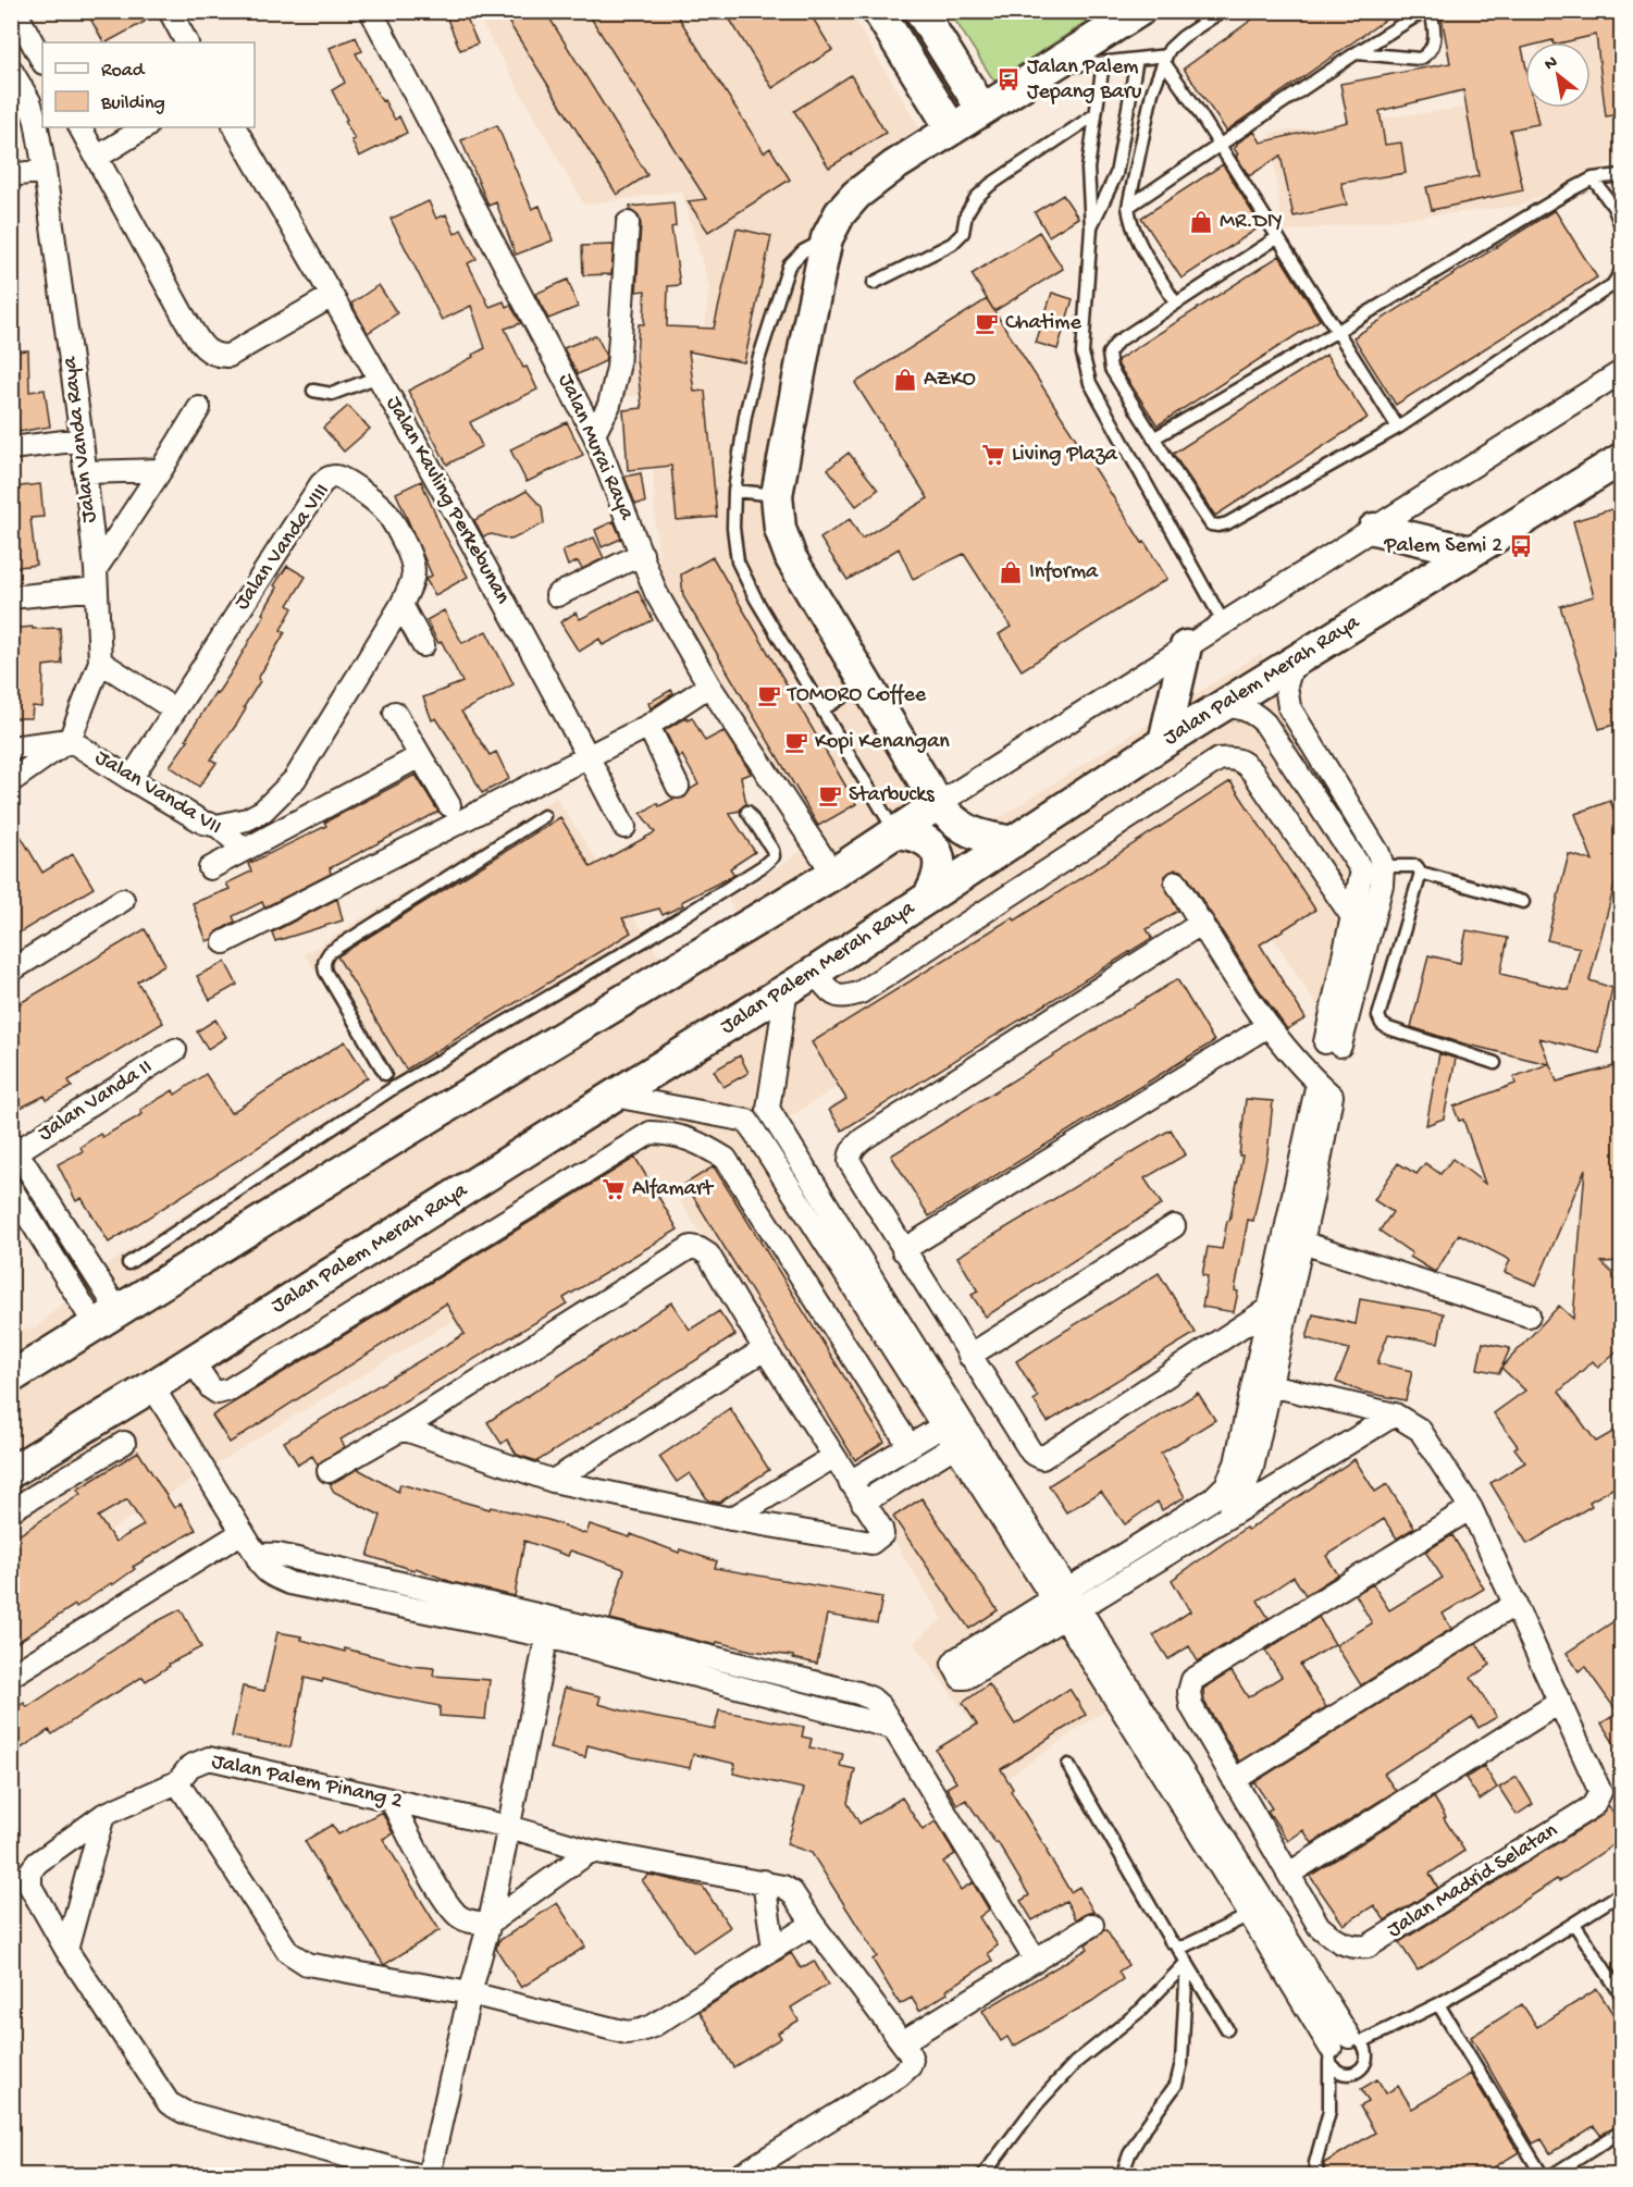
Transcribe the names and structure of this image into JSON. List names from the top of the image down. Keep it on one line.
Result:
{"streets":{"street":["Jalan Vanda Raya","Jalan Murai Raya","Jalan Kavling Perkebunan","Jalan Vanda VIII","Jalan Palem Merah Raya","Jalan Vanda VII","Jalan Vanda II","Jalan Palem Pinang 2","Jalan Madrid Selatan"]},"crossings":[["Jalan Vanda Raya","Jalan Vanda VII"],["Jalan Vanda VIII","Jalan Vanda VII"]],"places":{"bus stop":["Jalan Palem Jepang Baru","Palem Semi 2"],"shop":["MR.DIY","AZKO","Informa"],"cafe":["Chatime","TOMORO Coffee","Kopi Kenangan","Starbucks"],"supermarket":["Living Plaza","Alfamart"]},"legend":["Road","Building"],"north":"top left"}
